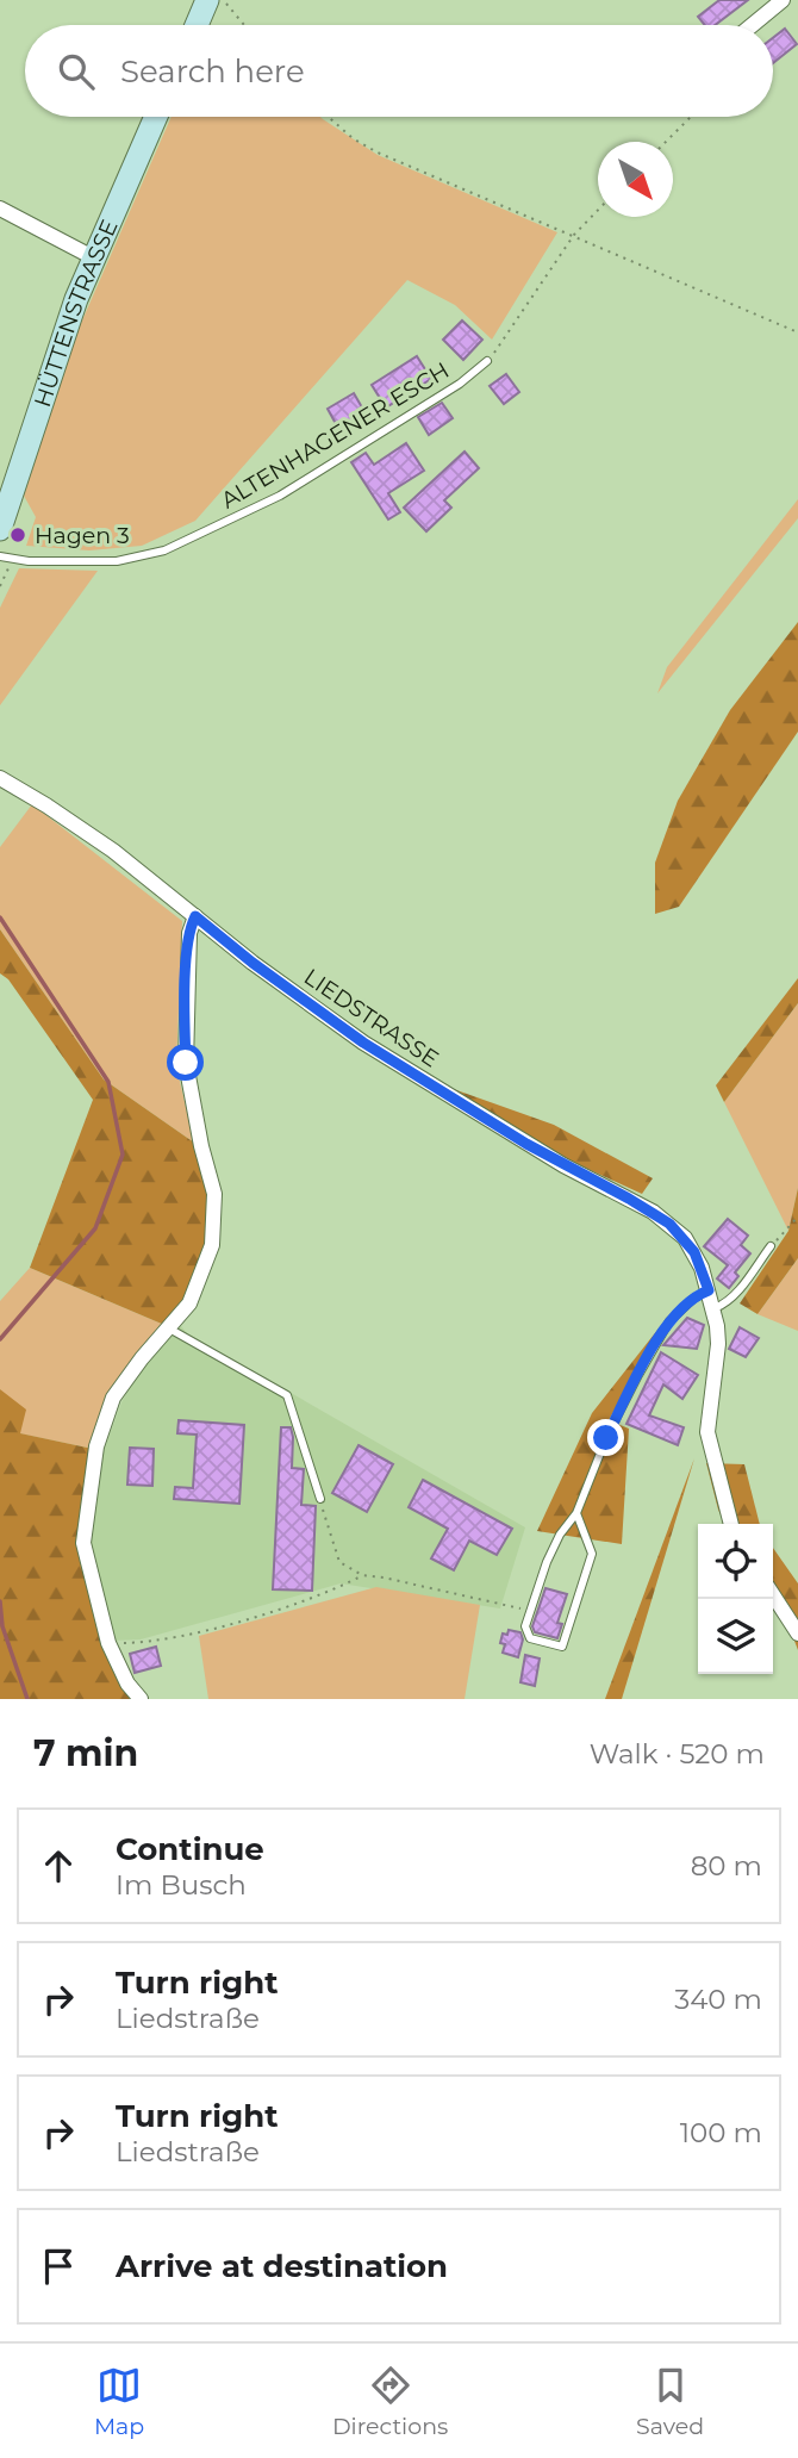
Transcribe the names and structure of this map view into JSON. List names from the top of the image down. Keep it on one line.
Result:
{"streets":{"main road":["HÜTTENSTRASSE"],"street":["LIEDSTRASSE"],"lane":["ALTENHAGENER ESCH"]},"places":["Hagen 3"],"north":"bottom right","page":{"search":"Search here","heading":["7 min","Walk · 520 m"],"list":[["Continue","Im Busch","80 m"],["Turn right","Liedstraße","340 m"],["Turn right","Liedstraße","100 m"],"Arrive at destination"],"nav":["Map","Directions","Saved"]}}
